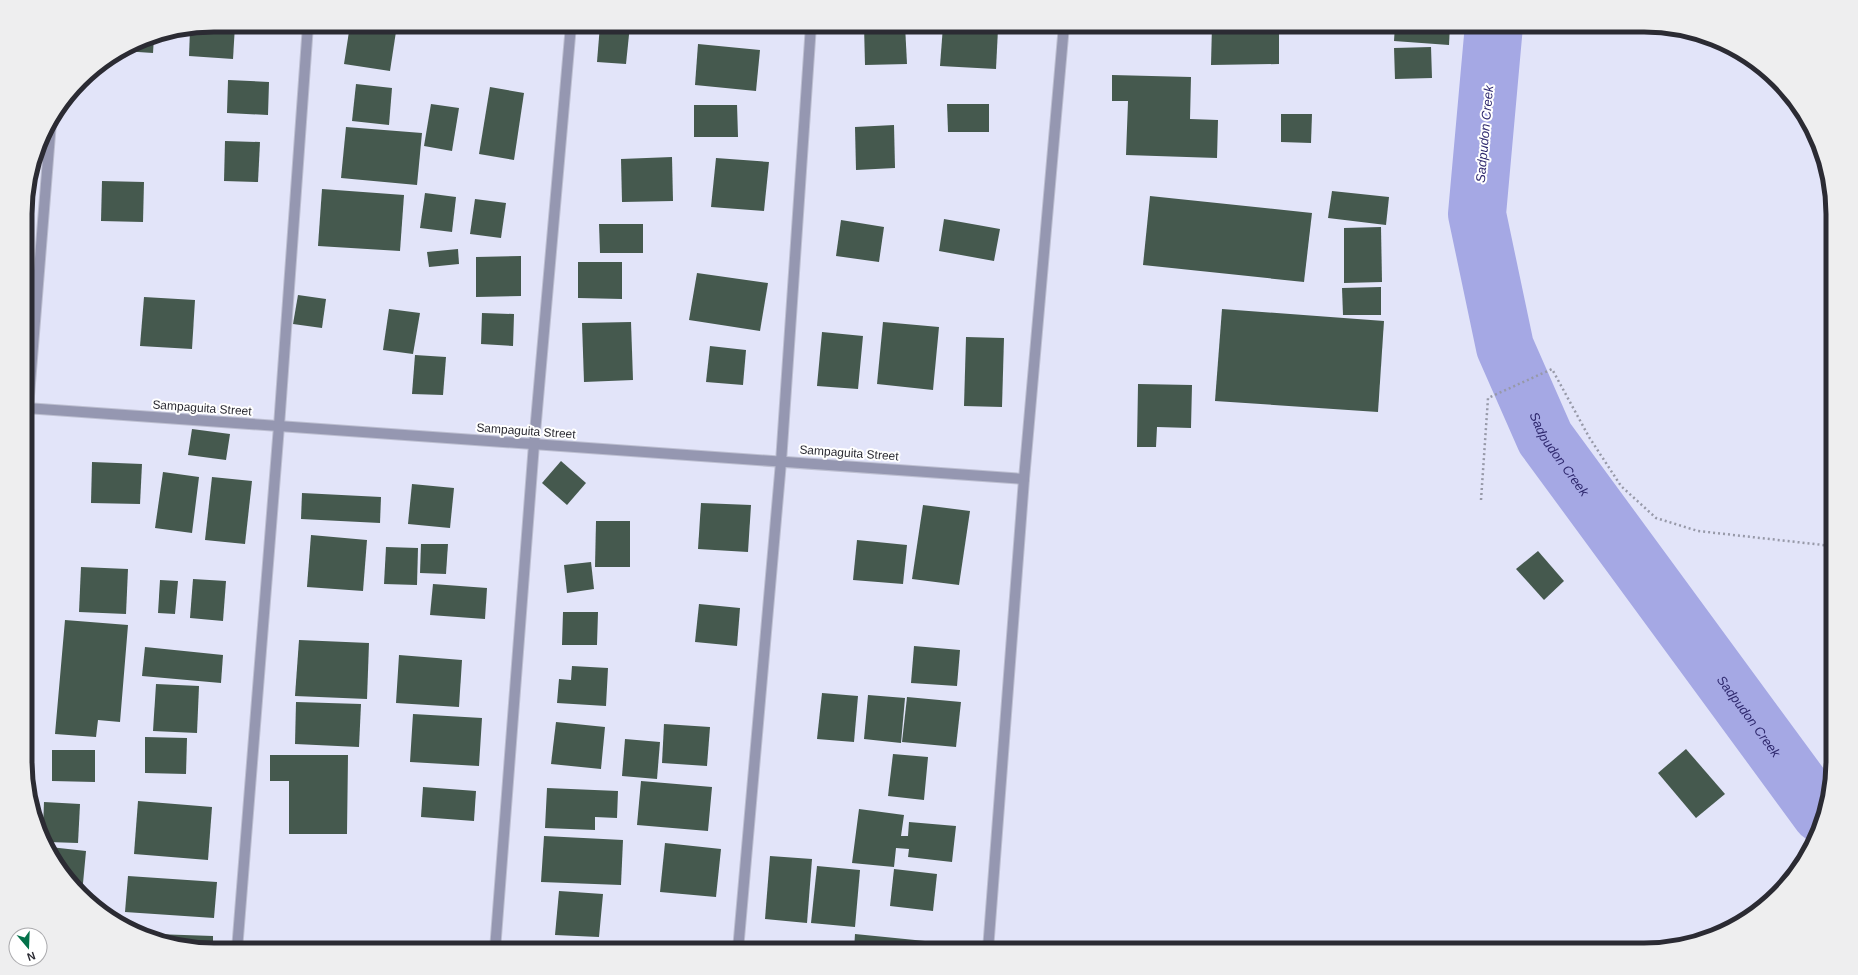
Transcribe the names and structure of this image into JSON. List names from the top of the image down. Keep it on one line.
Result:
{"streets":{"street":["Sampaguita Street"]},"water":["Sadpudon Creek"],"north":"bottom"}
